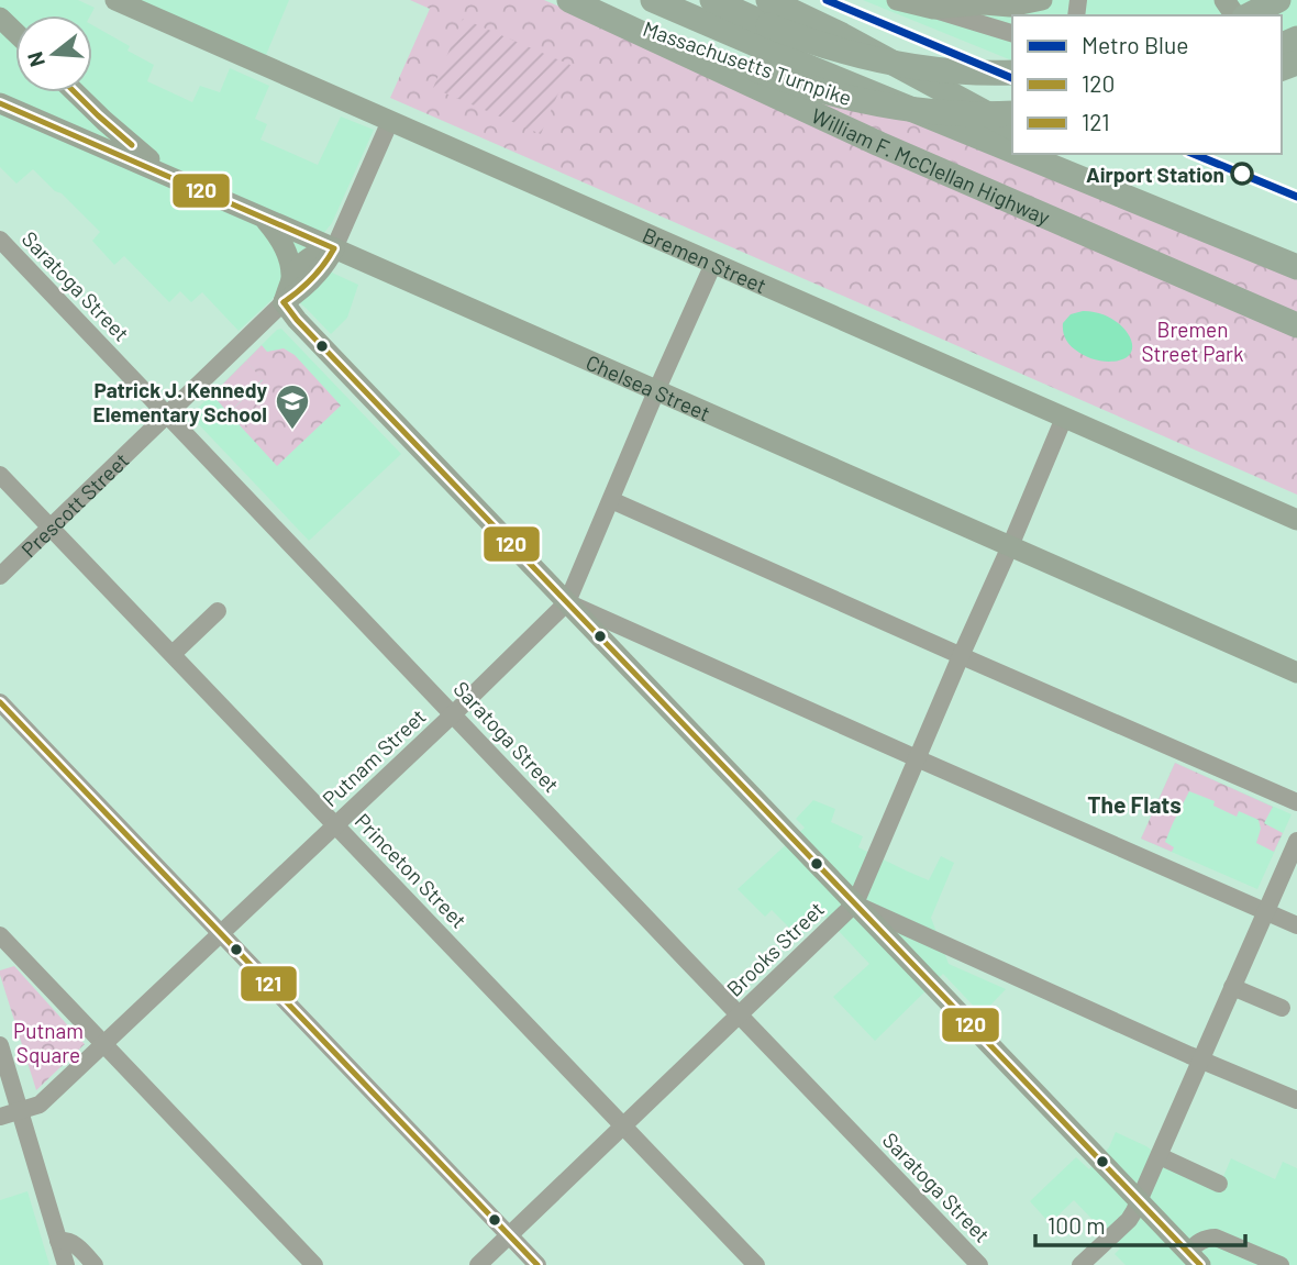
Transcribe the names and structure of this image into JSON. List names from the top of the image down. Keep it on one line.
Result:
{"streets":{"highway":["Massachusetts Turnpike","William F. McClellan Highway"],"main road":["Bremen Street","Chelsea Street","Prescott Street"],"street":["Saratoga Street","Putnam Street","Princeton Street","Brooks Street"]},"crossings":[["Massachusetts Turnpike","William F. McClellan Highway"],["Bremen Street","Prescott Street"],["Bremen Street","Putnam Street"],["Bremen Street","Brooks Street"],["Saratoga Street","Prescott Street"],["Saratoga Street","Putnam Street"],["Saratoga Street","Brooks Street"],["Chelsea Street","Prescott Street"],["Chelsea Street","Putnam Street"],["Chelsea Street","Brooks Street"],["Prescott Street","Princeton Street"],["Putnam Street","Princeton Street"],["Princeton Street","Brooks Street"]],"districts":["The Flats"],"parks":["Bremen Street Park","Putnam Square"],"places":{"other":["Airport Station"],"school or university":["Patrick J. Kennedy Elementary School"]},"lines":["metro line Blue","transit line 120","transit line 121"],"legend":["Metro Blue","120","121"],"scale_bar":"100 m","north":"left"}
